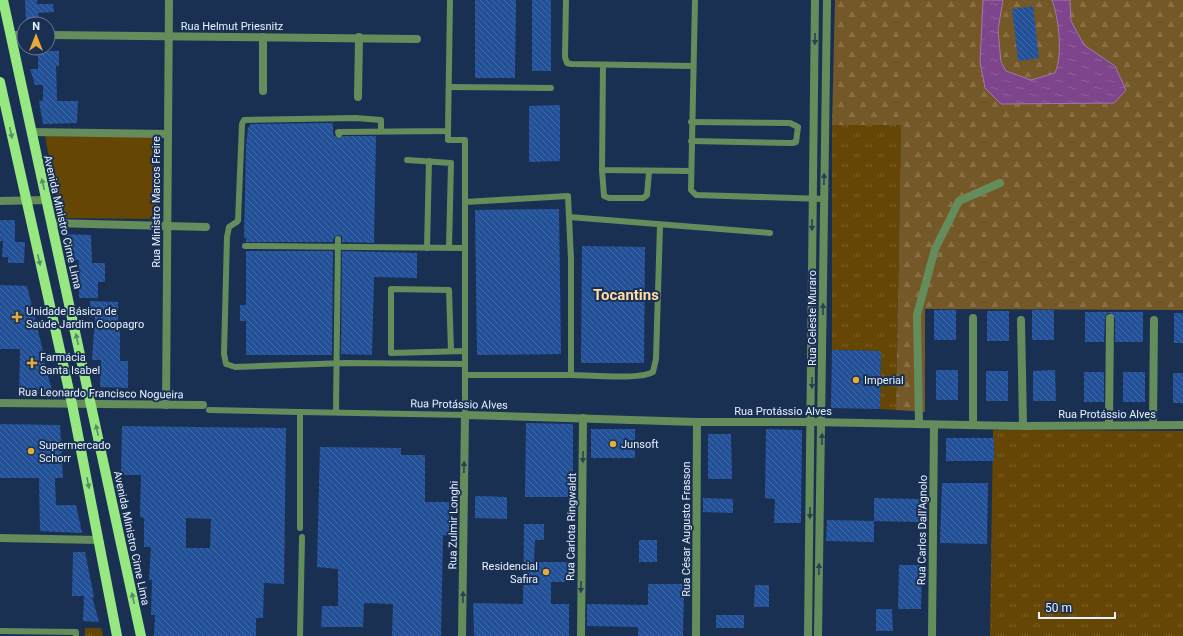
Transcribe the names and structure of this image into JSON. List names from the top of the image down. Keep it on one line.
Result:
{"streets":{"main road":["Avenida Ministro Cirne Lima"],"street":["Rua Helmut Priesnitz","Rua Ministro Marcos Freire","Rua Celeste Muraro","Rua Leonardo Francisco Nogueira","Rua Protássio Alves","Rua Zulmir Longhi","Rua Carlota Ringwaldt","Rua César Augusto Frasson","Rua Carlos Dall'Agnolo"]},"crossings":[["Rua Helmut Priesnitz","Rua Ministro Marcos Freire"],["Rua Ministro Marcos Freire","Rua Leonardo Francisco Nogueira"],["Avenida Ministro Cirne Lima","Rua Leonardo Francisco Nogueira"],["Rua Celeste Muraro","Rua Protássio Alves"],["Rua Leonardo Francisco Nogueira","Rua Protássio Alves"],["Rua Protássio Alves","Rua Zulmir Longhi"],["Rua Protássio Alves","Rua Carlota Ringwaldt"],["Rua Protássio Alves","Rua César Augusto Frasson"],["Rua Protássio Alves","Rua Carlos Dall'Agnolo"]],"one_way":["Rua Zulmir Longhi","Rua Carlota Ringwaldt"],"districts":["Tocantins"],"places":{"health":["Unidade Básica de Saúde Jardim Coopagro","Farmácia Santa Isabel"],"other":["Imperial","Junsoft","Supermercado Schorr","Residencial Safira"]},"scale_bar":"50 m","north":"top"}
